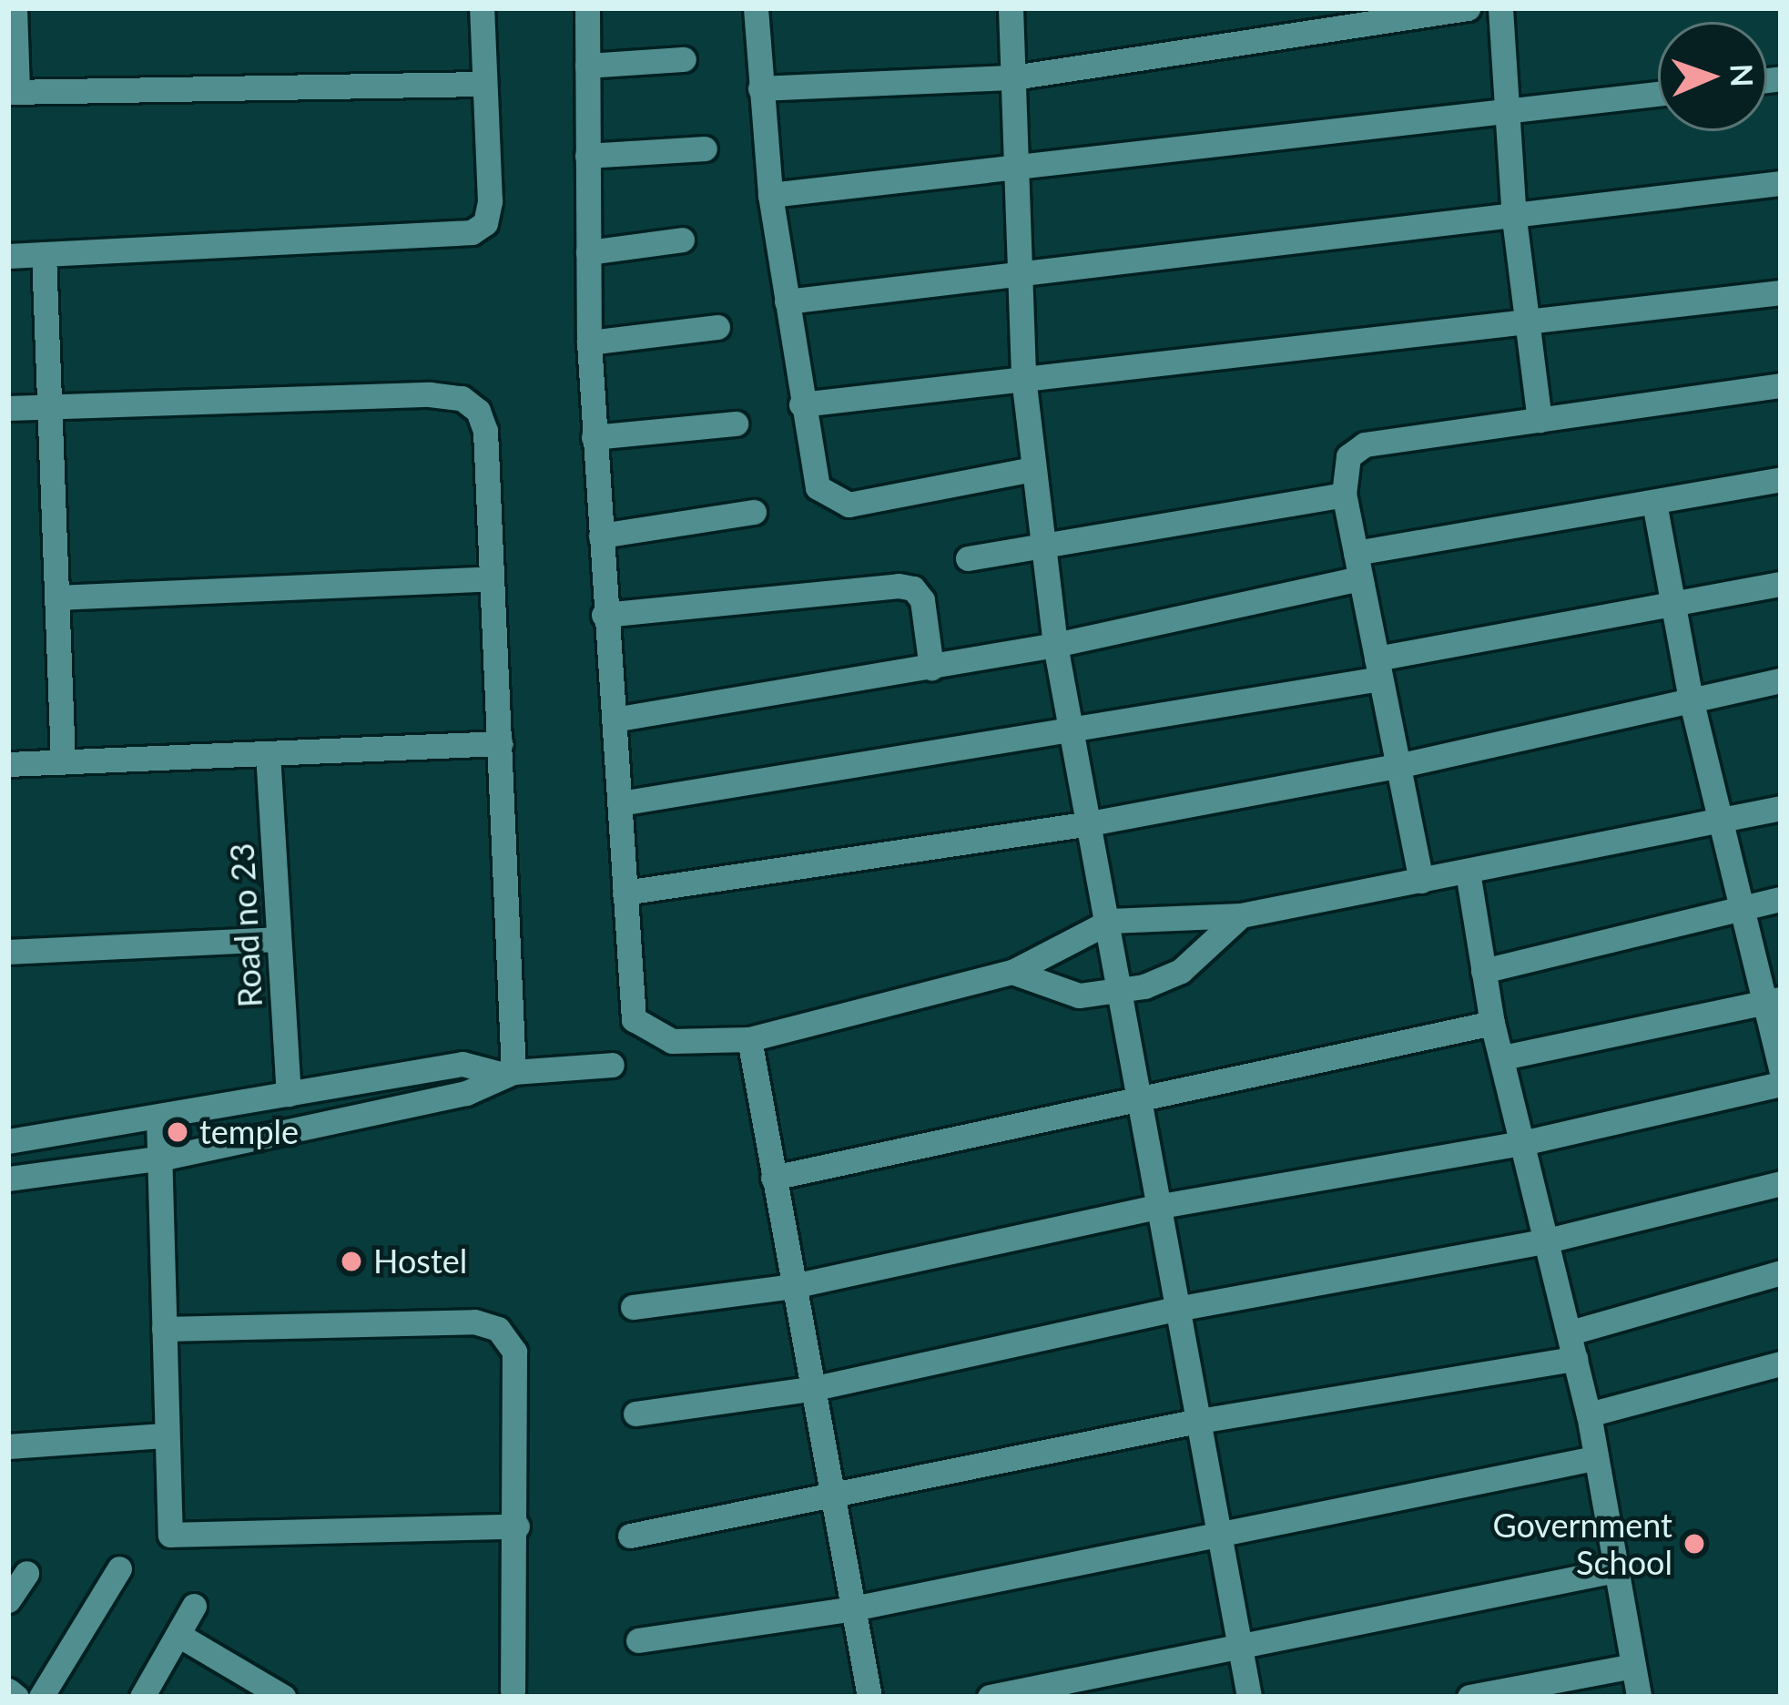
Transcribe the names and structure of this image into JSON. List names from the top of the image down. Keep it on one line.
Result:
{"streets":{"street":["Road no 23"]},"places":["temple","Hostel","Government School"],"north":"right"}
